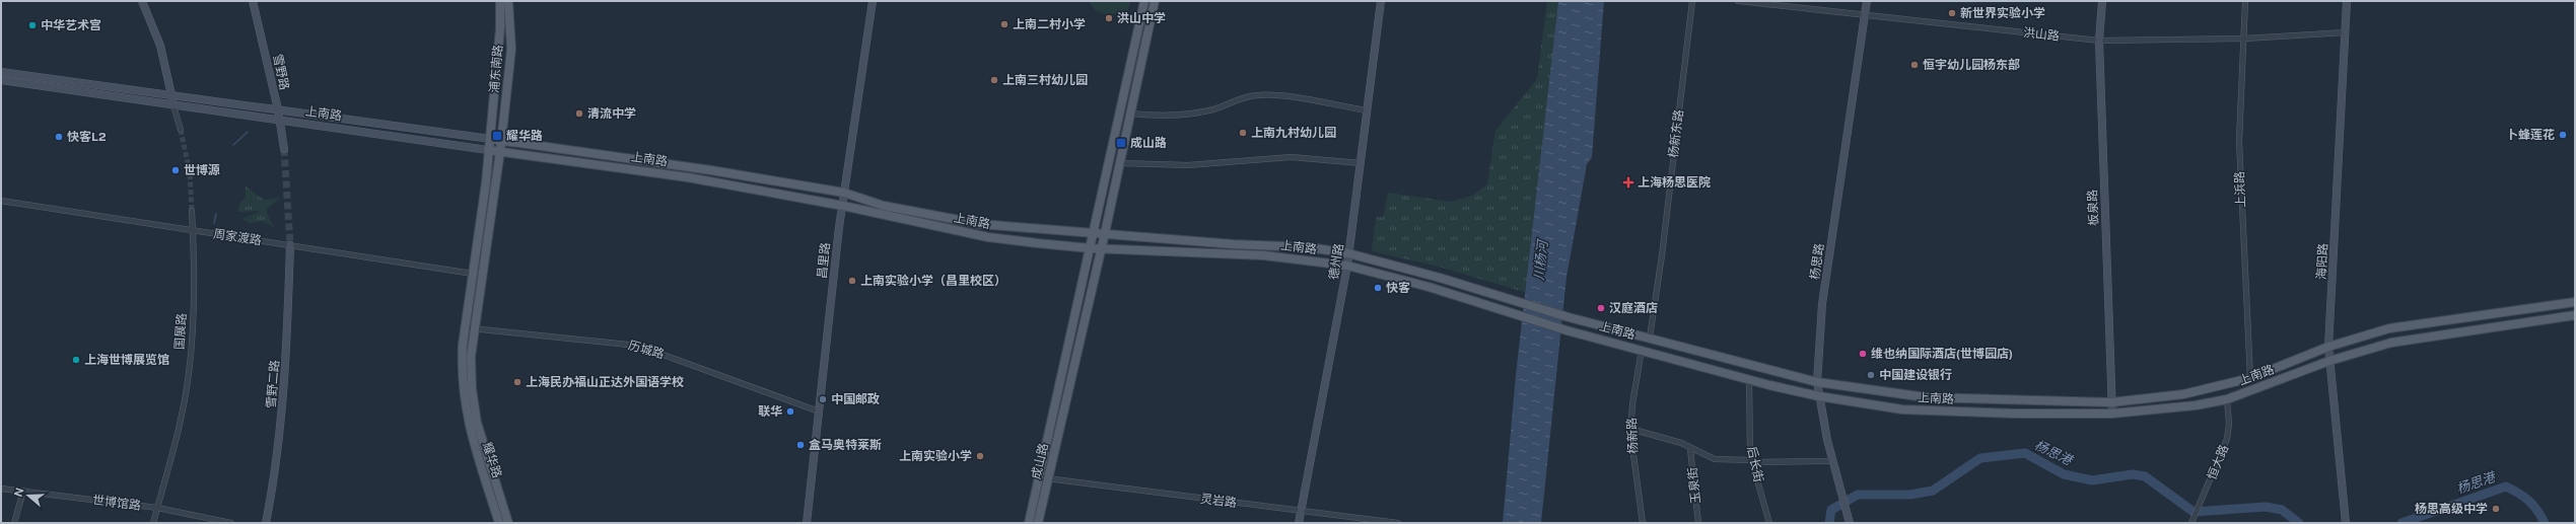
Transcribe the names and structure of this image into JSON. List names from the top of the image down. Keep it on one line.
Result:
{"streets":{"main road":["浦东南路","上南路","耀华路","成山路"],"street":["洪山路","雪野路","杨新东路","上浜路","板泉路","周家渡路","昌里路","德州路","杨思路","海阳路","国展路","历城路","雪野二路","杨新路","恒大路","后长街","玉泉街","灵岩路","世博馆路"]},"crossings":[["洪山路","上浜路"],["洪山路","板泉路"],["洪山路","杨思路"],["洪山路","海阳路"],["浦东南路","上南路"],["浦东南路","耀华路"],["雪野路","上南路"],["上南路","杨新东路"],["上南路","上浜路"],["上南路","板泉路"],["上南路","昌里路"],["上南路","德州路"],["上南路","杨思路"],["上南路","海阳路"],["上南路","杨新路"],["上南路","耀华路"],["上南路","成山路"],["上南路","恒大路"],["上南路","后长街"],["周家渡路","国展路"],["周家渡路","雪野二路"],["周家渡路","耀华路"],["昌里路","历城路"],["德州路","灵岩路"],["国展路","世博馆路"],["历城路","耀华路"],["成山路","灵岩路"]],"water":["川杨河","杨思港"],"places":{"other":["新世界实验小学","洪山中学","上南二村小学","中华艺术宫","恒宇幼儿园杨东部","上南三村幼儿园","清流中学","上南九村幼儿园","卜蜂莲花","快客L2","世博源","上南实验小学（昌里校区）","快客","汉庭酒店","维也纳国际酒店(世博园店)","上海世博展览馆","中国建设银行","上海民办福山正达外国语学校","中国邮政","联华","盒马奥特莱斯","上南实验小学","杨思高级中学"],"transit":["耀华路","成山路"],"health":["上海杨思医院"]},"north":"left"}
